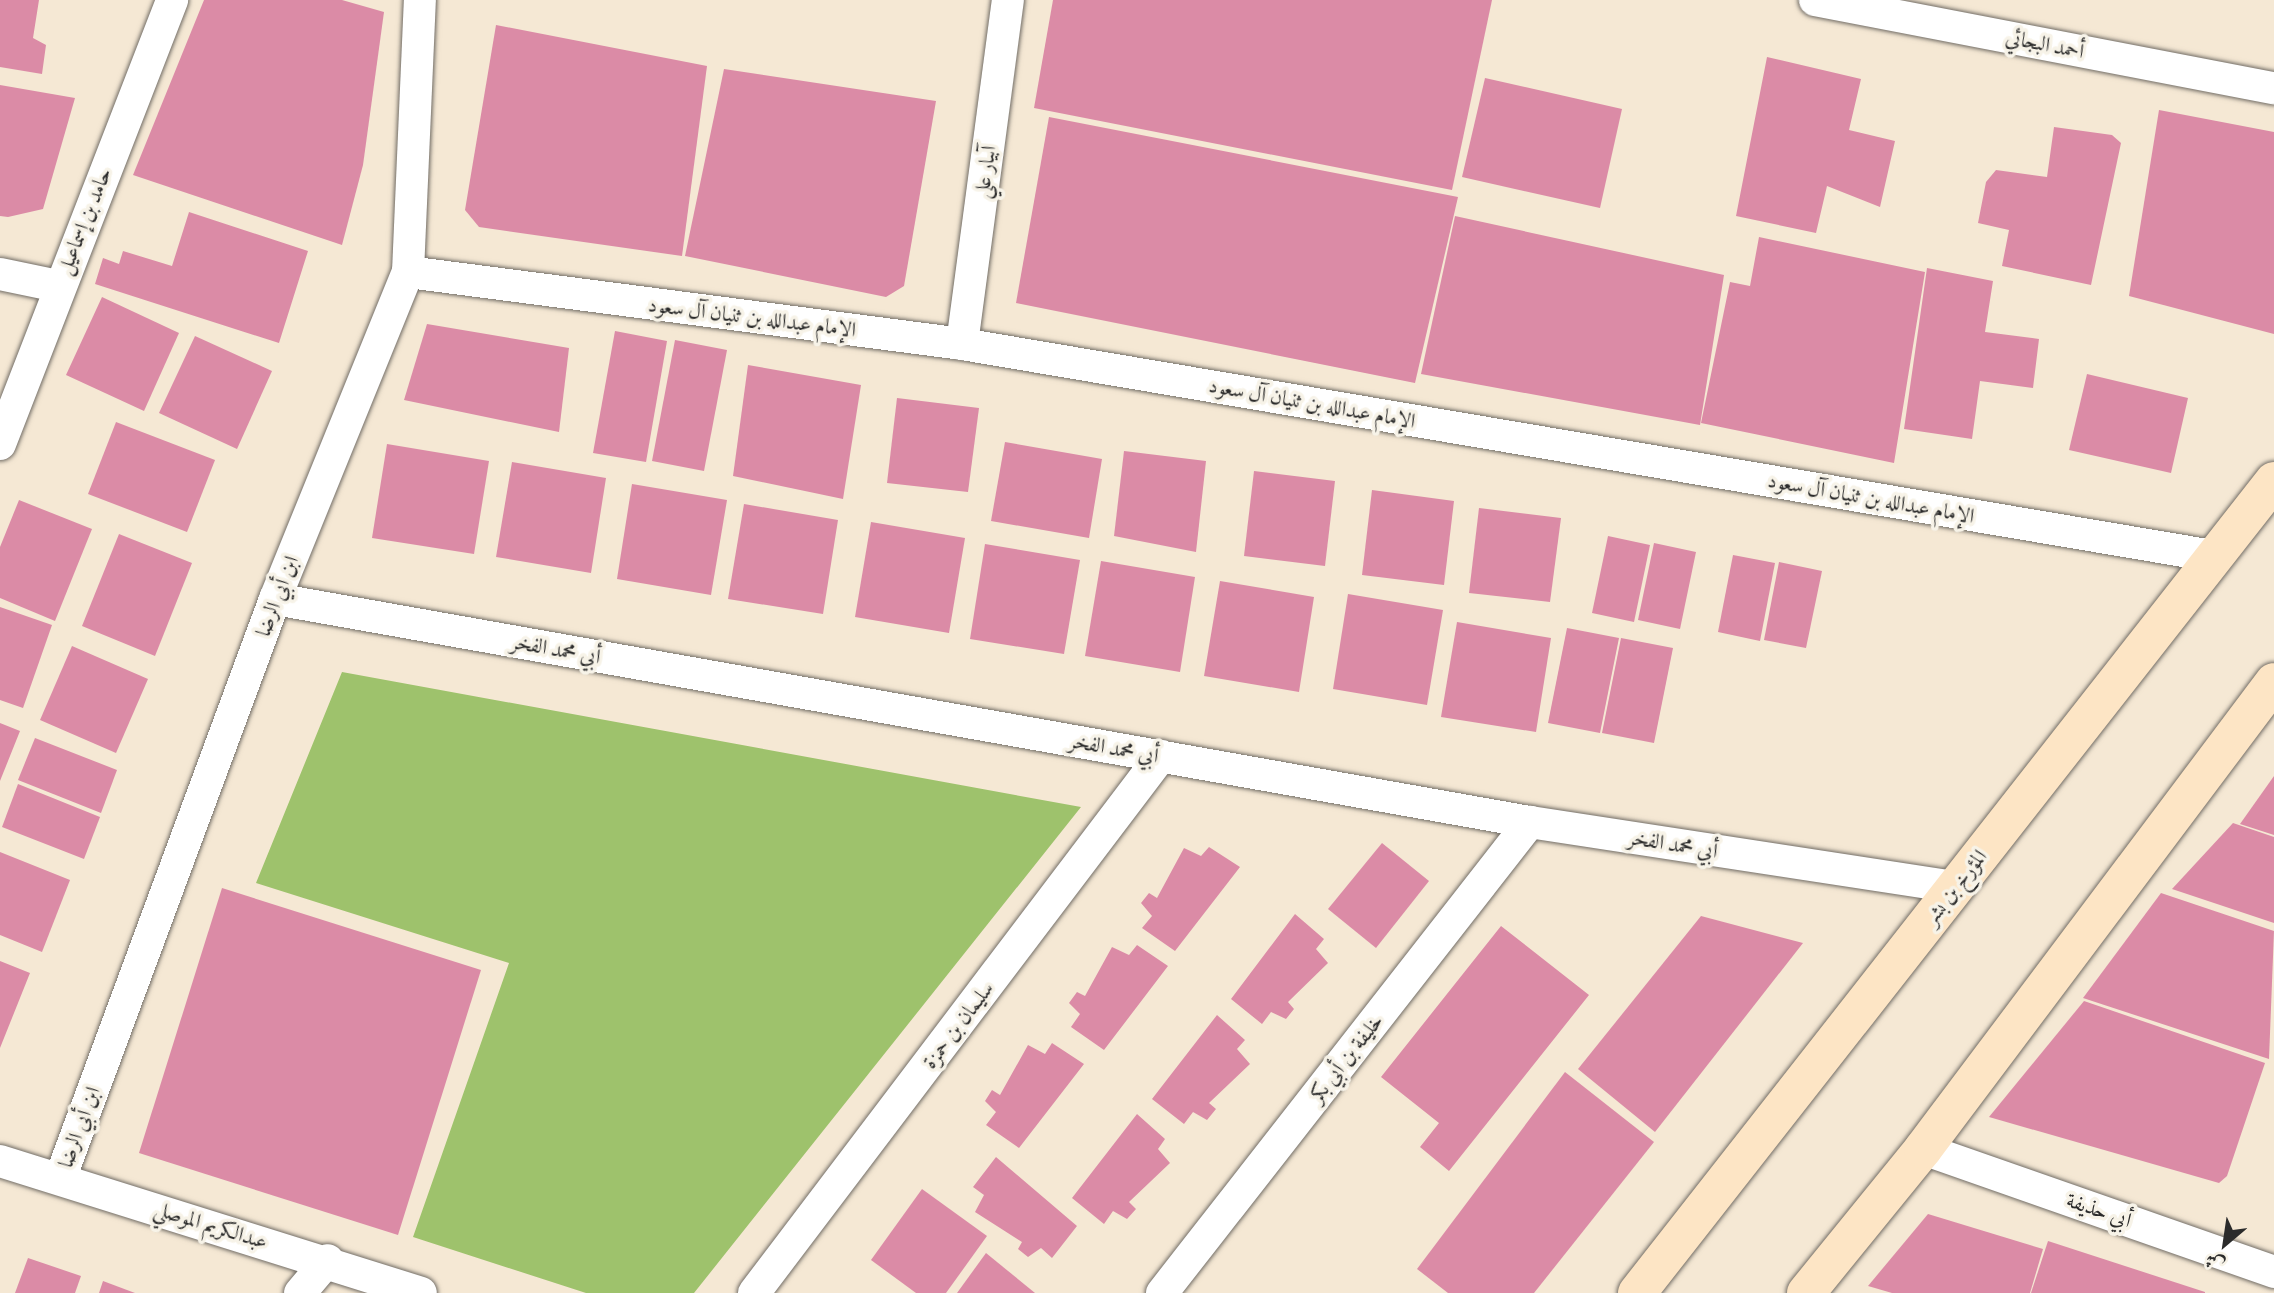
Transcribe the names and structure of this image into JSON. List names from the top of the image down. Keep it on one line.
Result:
{"streets":{"street":["أحمد البجائي","آبيار علي","حامد بن إسماعيل","الإمام عبدالله بن ثنيان آل سعود","ابن أبي الرضا","أبي محمد الفخر","المؤرخ بن بشر","سليمان بن حمزة","خليفة بن أبي بكر","أبي حذيفة","عبدالكريم الموصلي"]},"crossings":[["آبيار علي","الإمام عبدالله بن ثنيان آل سعود"],["الإمام عبدالله بن ثنيان آل سعود","ابن أبي الرضا"],["الإمام عبدالله بن ثنيان آل سعود","المؤرخ بن بشر"],["ابن أبي الرضا","أبي محمد الفخر"],["ابن أبي الرضا","عبدالكريم الموصلي"],["أبي محمد الفخر","المؤرخ بن بشر"],["أبي محمد الفخر","سليمان بن حمزة"],["أبي محمد الفخر","خليفة بن أبي بكر"]],"north":"bottom left"}
